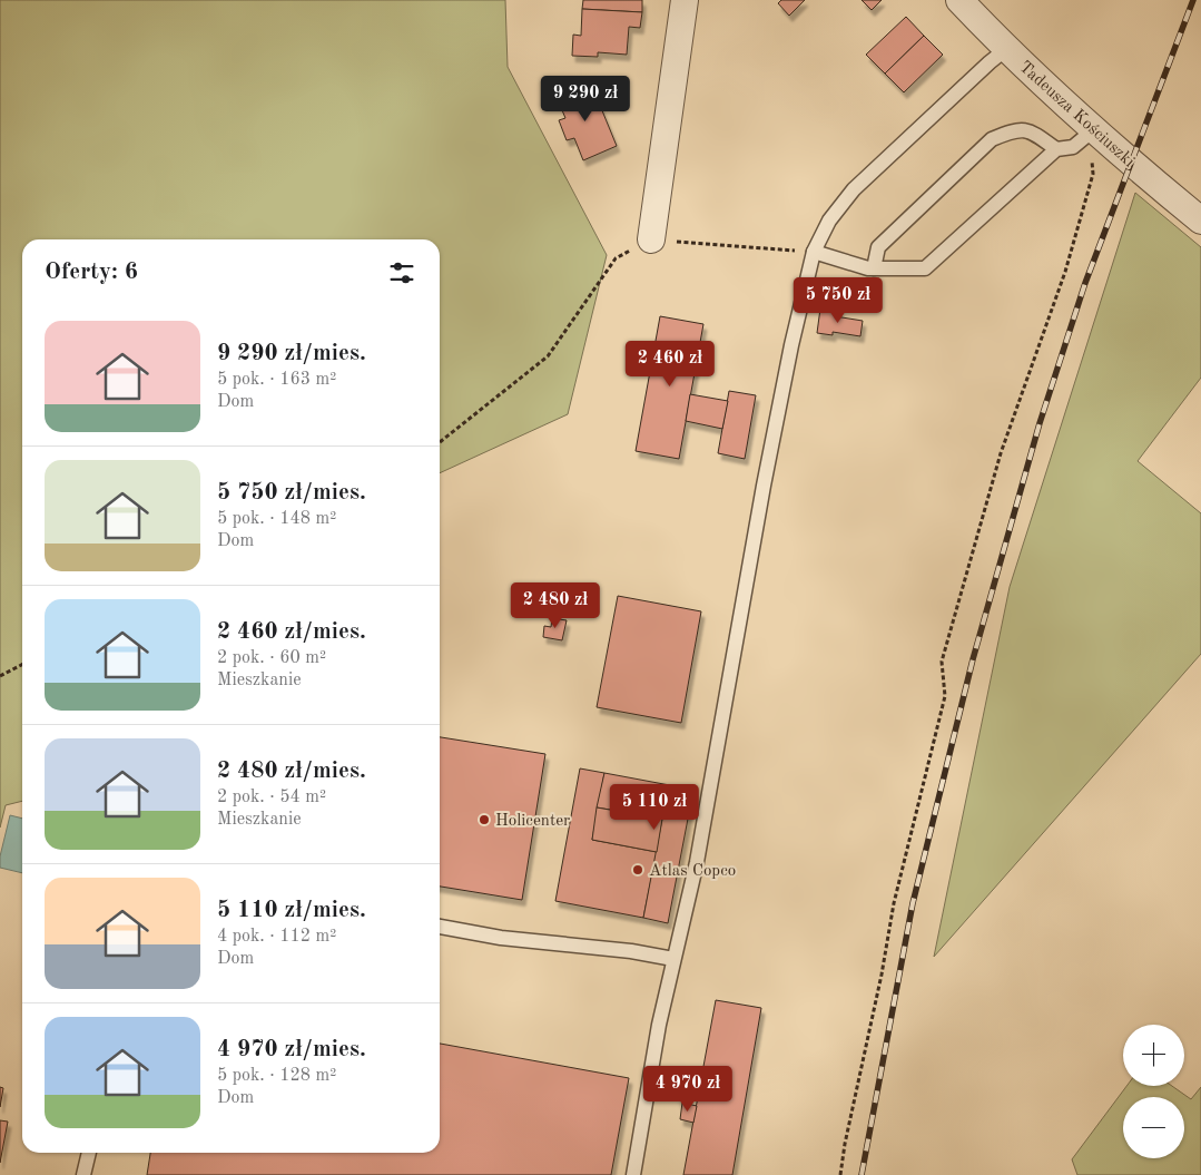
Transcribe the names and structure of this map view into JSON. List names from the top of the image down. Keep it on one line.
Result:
{"streets":{"street":["Tadeusza Kościuszki"]},"places":["Holicenter","Atlas Copco"],"page":{"price":["9 290 zł","5 750 zł","2 460 zł","2 480 zł","5 110 zł","4 970 zł"],"heading":"Oferty: 6","list":[{"name":"9 290 zł/mies.","note":"5 pok. · 163 m² · Dom"},{"name":"5 750 zł/mies.","note":"5 pok. · 148 m² · Dom"},{"name":"2 460 zł/mies.","note":"2 pok. · 60 m² · Mieszkanie"},{"name":"2 480 zł/mies.","note":"2 pok. · 54 m² · Mieszkanie"},{"name":"5 110 zł/mies.","note":"4 pok. · 112 m² · Dom"},{"name":"4 970 zł/mies.","note":"5 pok. · 128 m² · Dom"}],"map_buttons":["+","−"]}}
